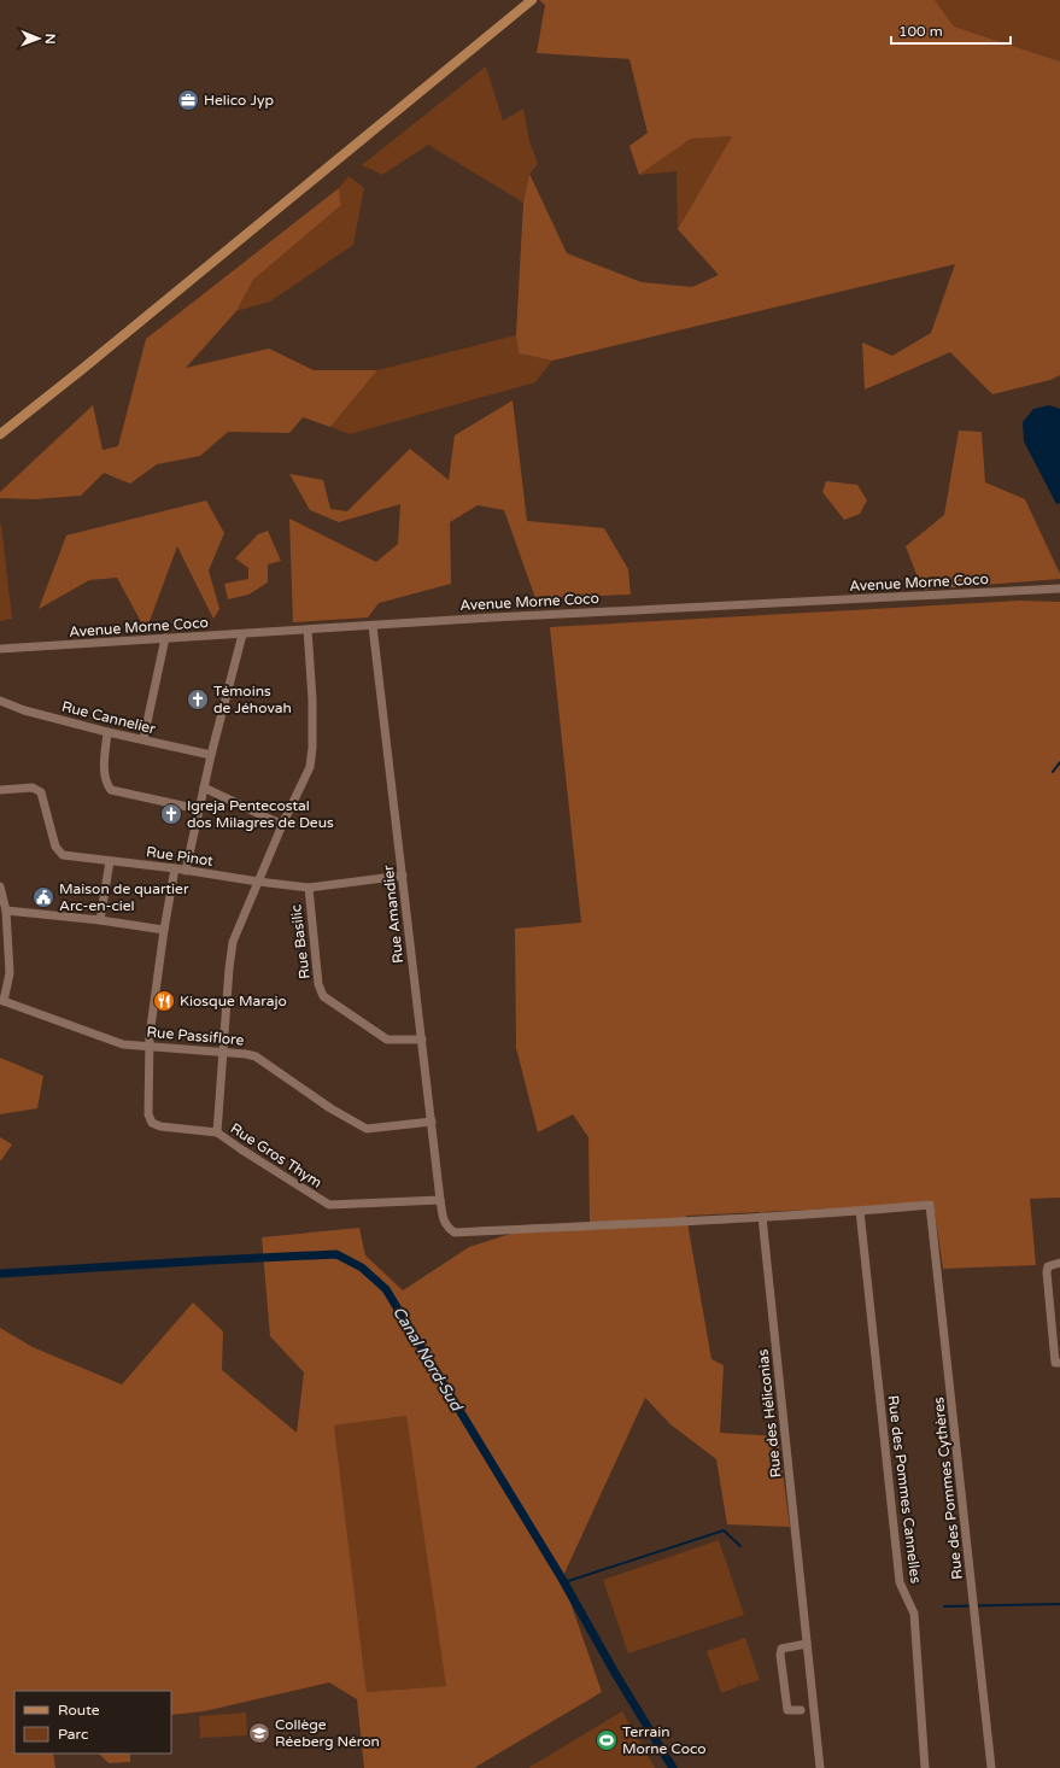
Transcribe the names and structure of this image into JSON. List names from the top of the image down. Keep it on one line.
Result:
{"streets":{"street":["Avenue Morne Coco","Rue Cannelier","Rue Pinot","Rue Amandier","Rue Basilic","Rue Passiflore","Rue Gros Thym","Rue des Héliconias","Rue des Pommes Cythères","Rue des Pommes Cannelles"]},"crossings":[["Avenue Morne Coco","Rue Amandier"],["Rue Pinot","Rue Amandier"],["Rue Pinot","Rue Basilic"],["Rue Pinot","Rue Gros Thym"],["Rue Amandier","Rue Basilic"],["Rue Amandier","Rue Passiflore"],["Rue Amandier","Rue Gros Thym"],["Rue Amandier","Rue des Héliconias"],["Rue Passiflore","Rue Gros Thym"],["Rue des Pommes Cythères","Rue des Pommes Cannelles"]],"water":["Canal Nord-Sud"],"places":{"office":["Helico Jyp"],"church":["Témoins de Jéhovah","Igreja Pentecostal dos Milagres de Deus"],"public building":["Maison de quartier Arc-en-ciel"],"restaurant":["Kiosque Marajo"],"school or university":["Collège Réeberg Néron"],"sports":["Terrain Morne Coco"]},"legend":["Route","Parc"],"scale_bar":"100 m","north":"right"}
